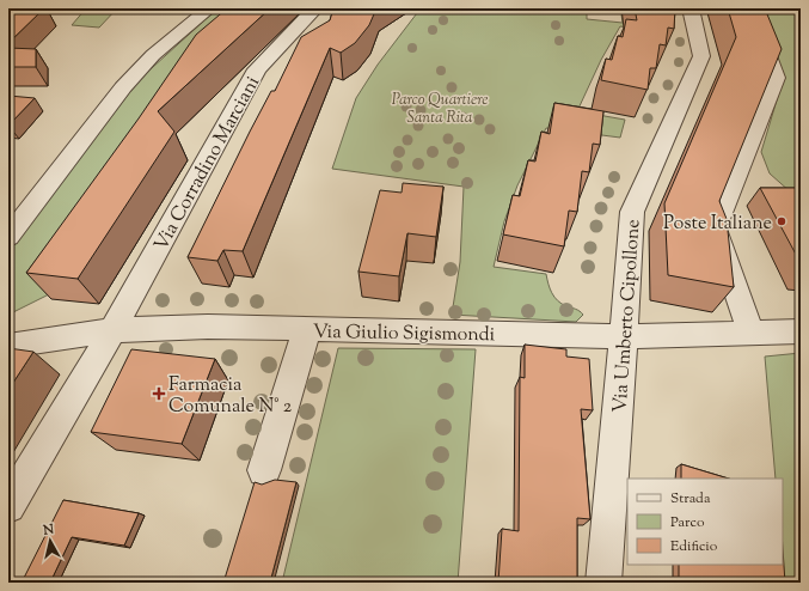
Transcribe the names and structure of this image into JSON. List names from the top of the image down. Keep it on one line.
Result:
{"streets":{"street":["Via Corradino Marciani","Via Umberto Cipollone","Via Giulio Sigismondi"]},"crossings":[["Via Corradino Marciani","Via Giulio Sigismondi"],["Via Umberto Cipollone","Via Giulio Sigismondi"]],"parks":["Parco Quartiere Santa Rita"],"places":{"other":["Poste Italiane"],"health":["Farmacia Comunale N° 2"]},"legend":["Strada","Parco","Edificio"],"north":"top"}
